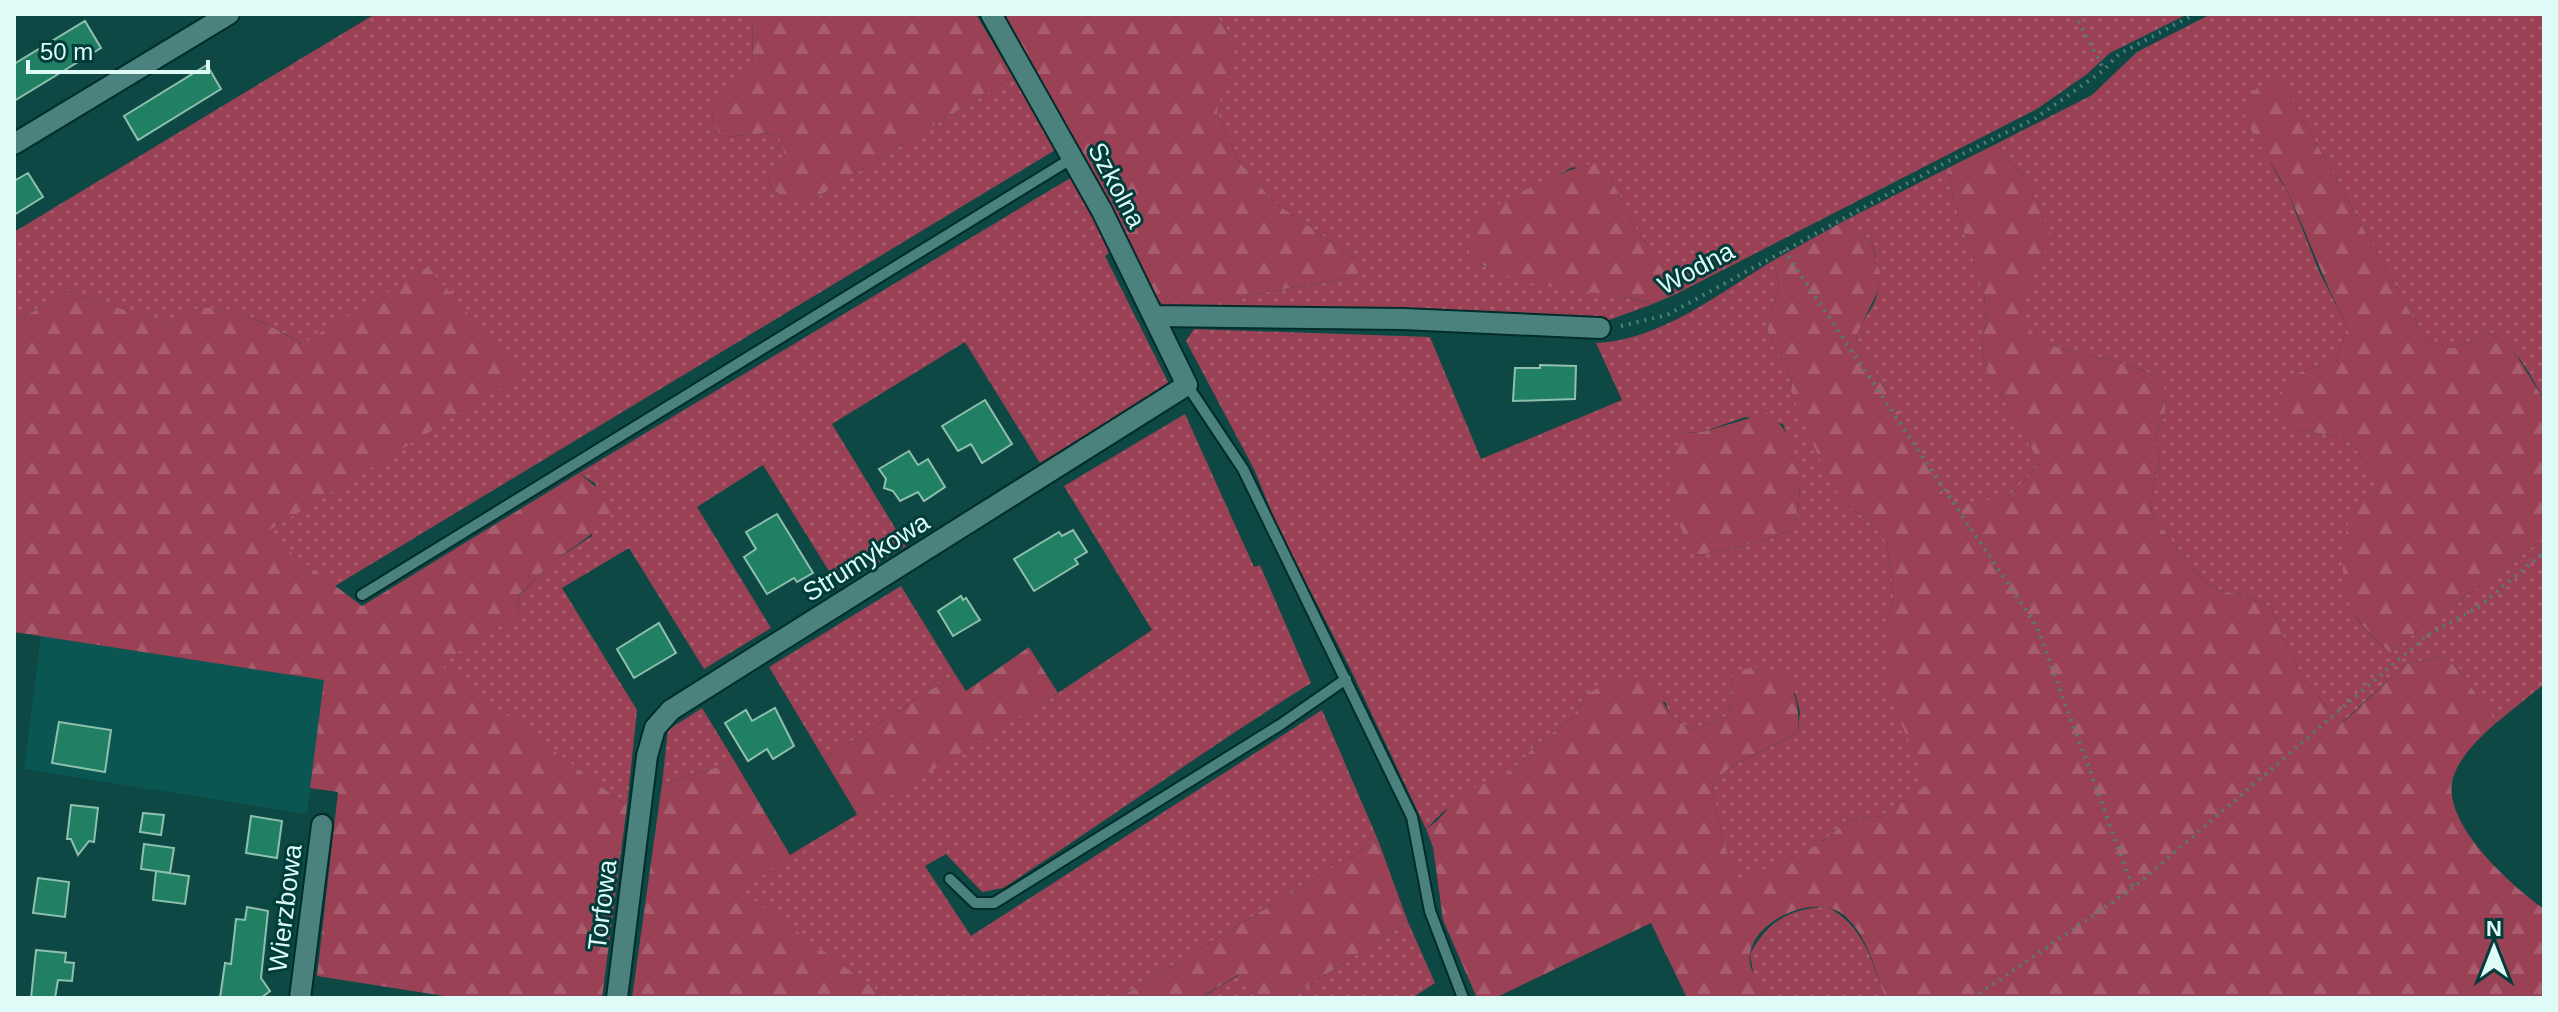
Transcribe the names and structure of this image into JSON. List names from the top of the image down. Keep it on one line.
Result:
{"streets":{"street":["Szkolna","Strumykowa","Torfowa","Wierzbowa"],"path":["Wodna"]},"crossings":[["Szkolna","Strumykowa"],["Strumykowa","Torfowa"]],"scale_bar":"50 m","north":"top"}
